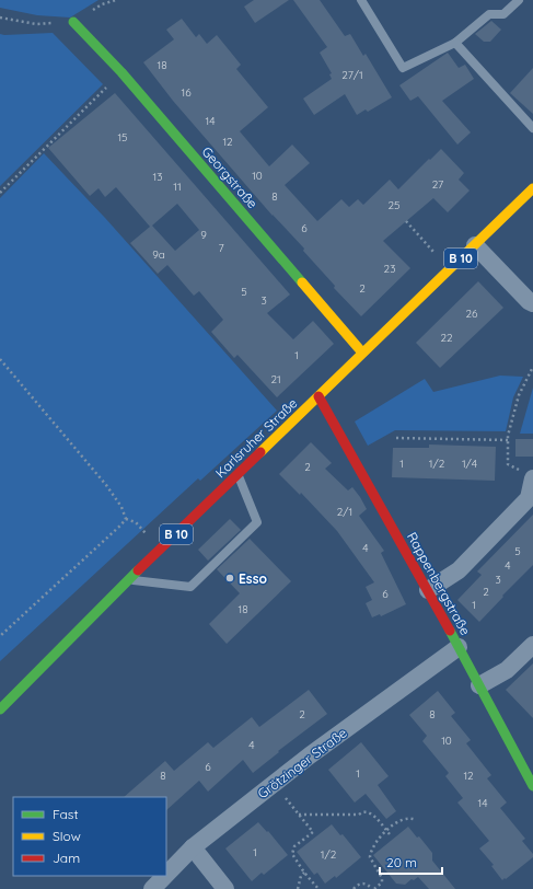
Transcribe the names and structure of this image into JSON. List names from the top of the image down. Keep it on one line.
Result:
{"streets":{"street":["Georgstraße","B 10","Karlsruher Straße","Rappenbergstraße","Grötzinger Straße"]},"crossings":[["Georgstraße","Karlsruher Straße"],["Karlsruher Straße","Rappenbergstraße"],["Rappenbergstraße","Grötzinger Straße"]],"places":["Esso"],"house_numbers":["18","27/1","16","14","15","12","10","13","27","11","8","25","6","9","7","9a","23","2","5","3","26","22","1","21","1","1/2","1/4","2","2/1","4","5","4","3","2","6","1","18","2","8","10","4","6","1","8","12","14","1","1/2"],"legend":["Fast","Slow","Jam"],"scale_bar":"20 m"}
